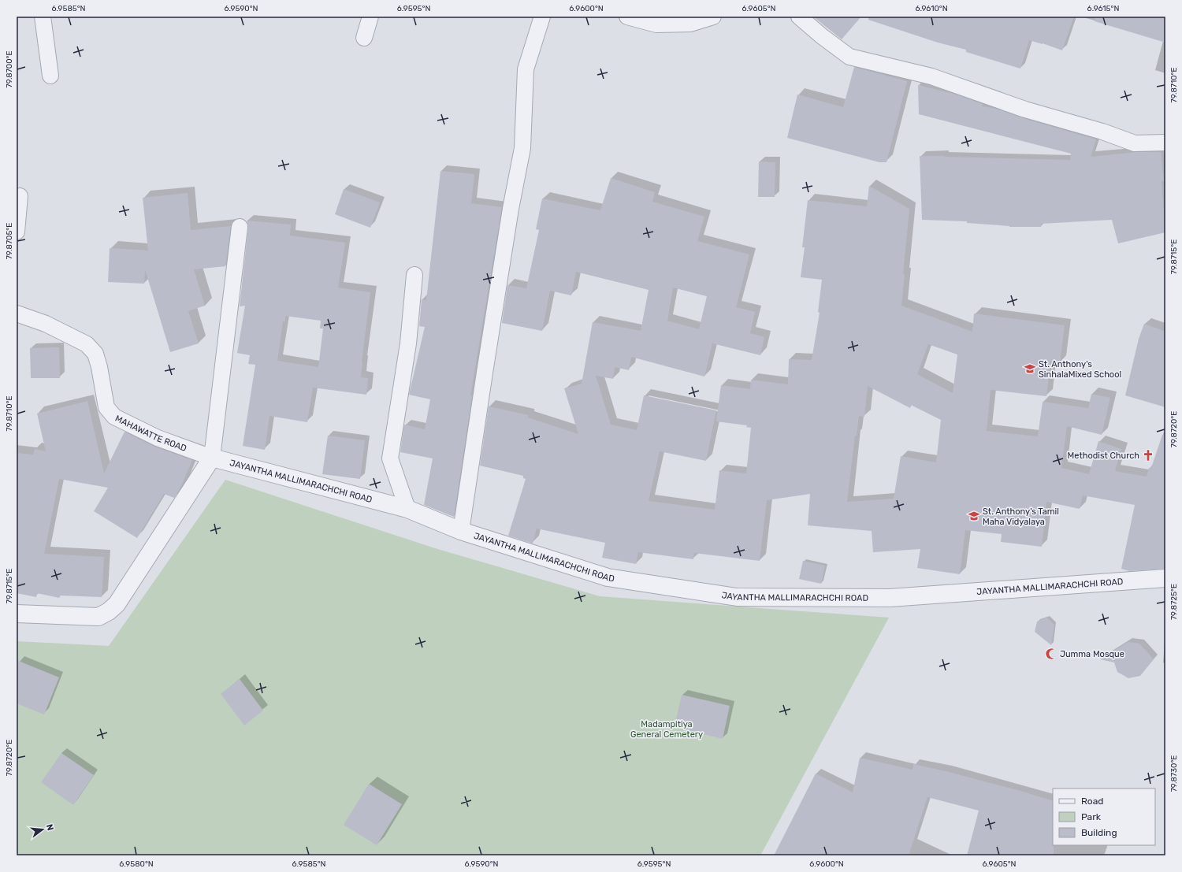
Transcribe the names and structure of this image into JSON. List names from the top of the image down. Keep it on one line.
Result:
{"streets":{"street":["MAHAWATTE ROAD","JAYANTHA MALLIMARACHCHI ROAD"]},"crossings":[["MAHAWATTE ROAD","JAYANTHA MALLIMARACHCHI ROAD"]],"parks":["Madampitiya General Cemetery"],"places":{"school or university":["St. Anthony's SinhalaMixed School","St. Anthony's Tamil Maha Vidyalaya"],"church":["Methodist Church"],"mosque":["Jumma Mosque"]},"legend":["Road","Park","Building"],"north":"right","coordinates":["6.9585°N","6.9590°N","6.9595°N","6.9600°N","6.9605°N","6.9610°N","6.9615°N","79.8700°E","79.8710°E","79.8705°E","79.8715°E","79.8720°E","79.8725°E","79.8730°E","6.9580°N"]}
